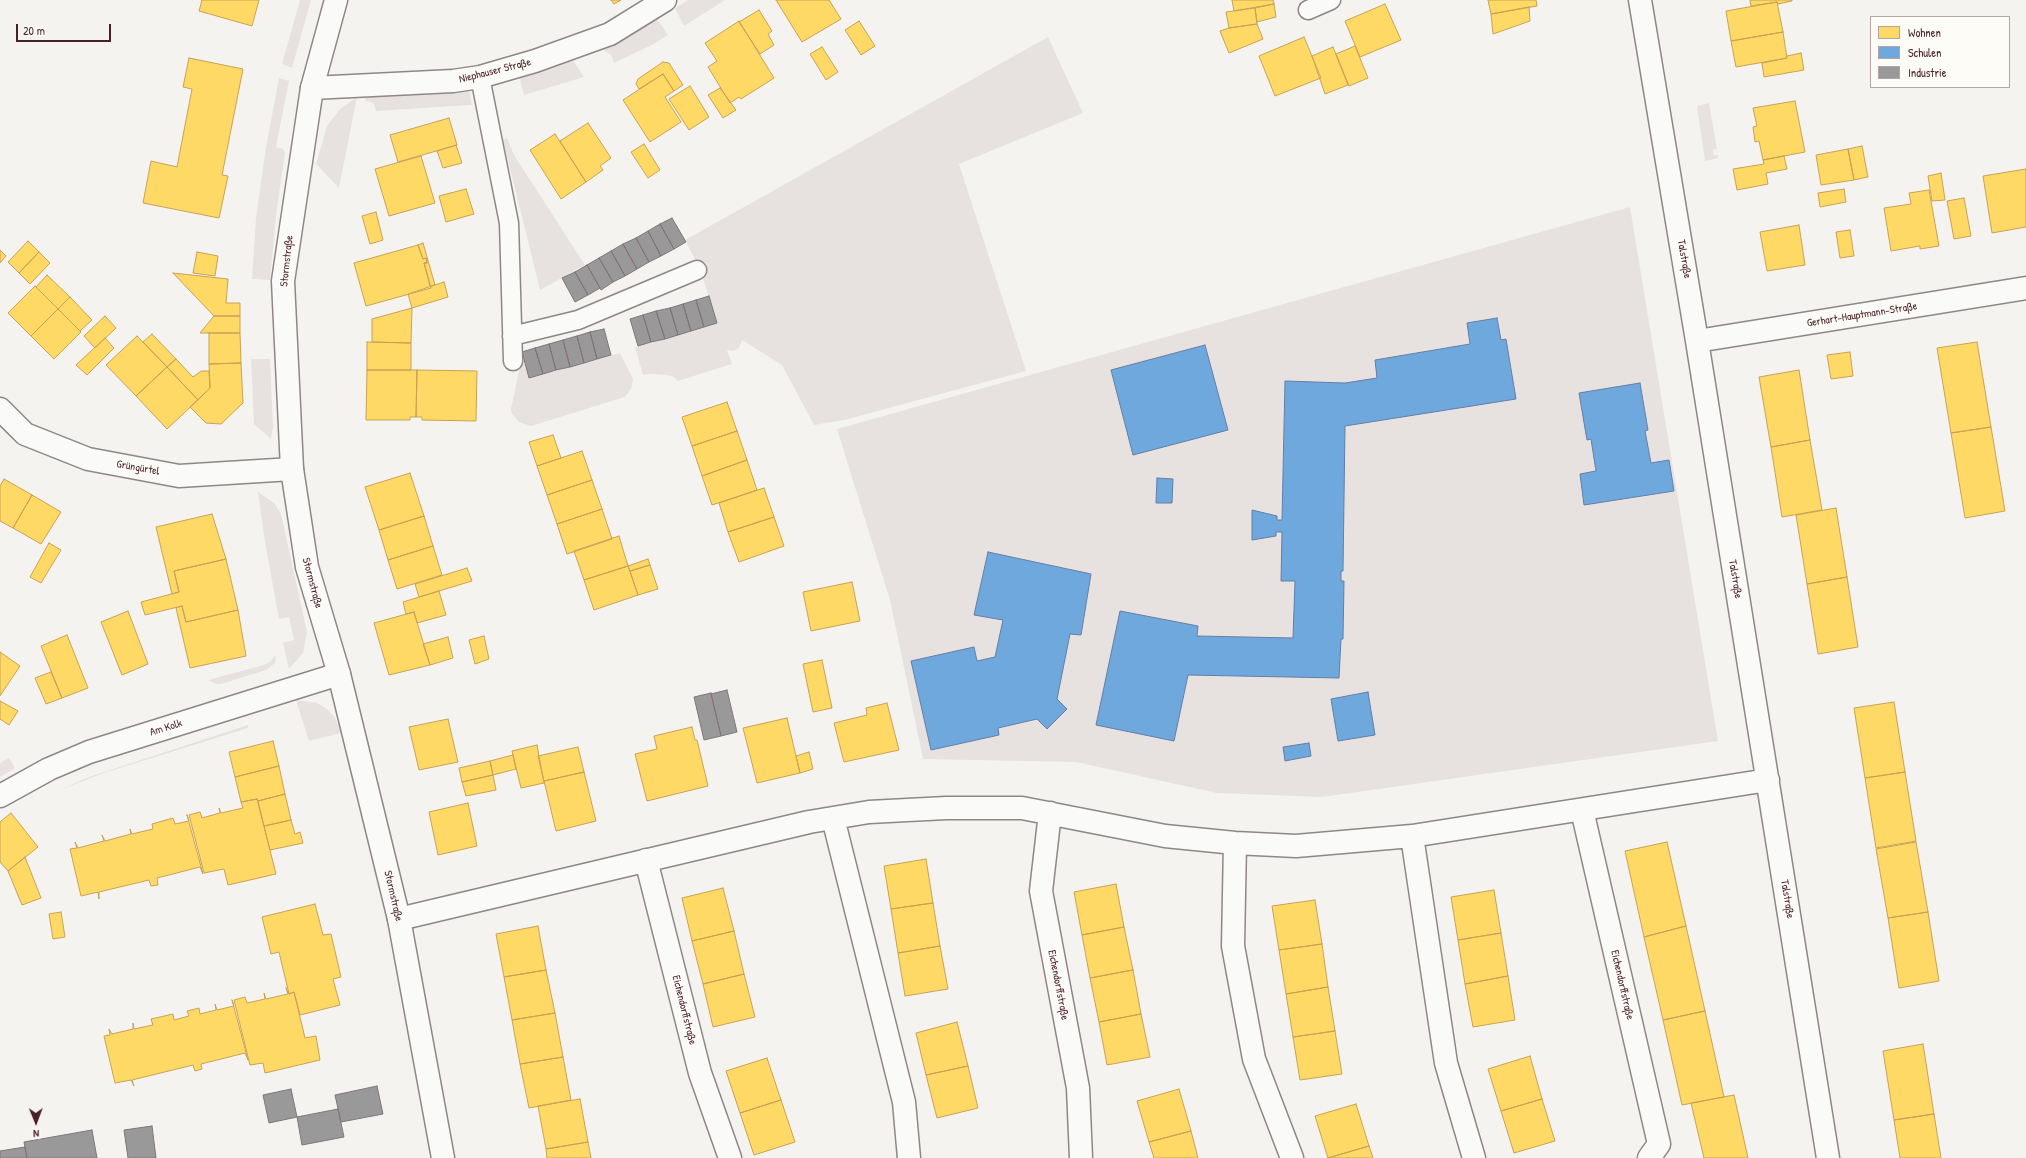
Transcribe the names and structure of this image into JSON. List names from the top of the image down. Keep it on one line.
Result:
{"streets":{"street":["Niephauser Straße","Talstraße","Stormstraße","Gerhart-Hauptmann-Straße","Grüngürtel","Am Kolk","Eichendorffstraße"]},"crossings":[["Niephauser Straße","Stormstraße"],["Talstraße","Gerhart-Hauptmann-Straße"],["Stormstraße","Grüngürtel"],["Stormstraße","Am Kolk"]],"legend":["Wohnen","Schulen","Industrie"],"scale_bar":"20 m","north":"bottom"}
